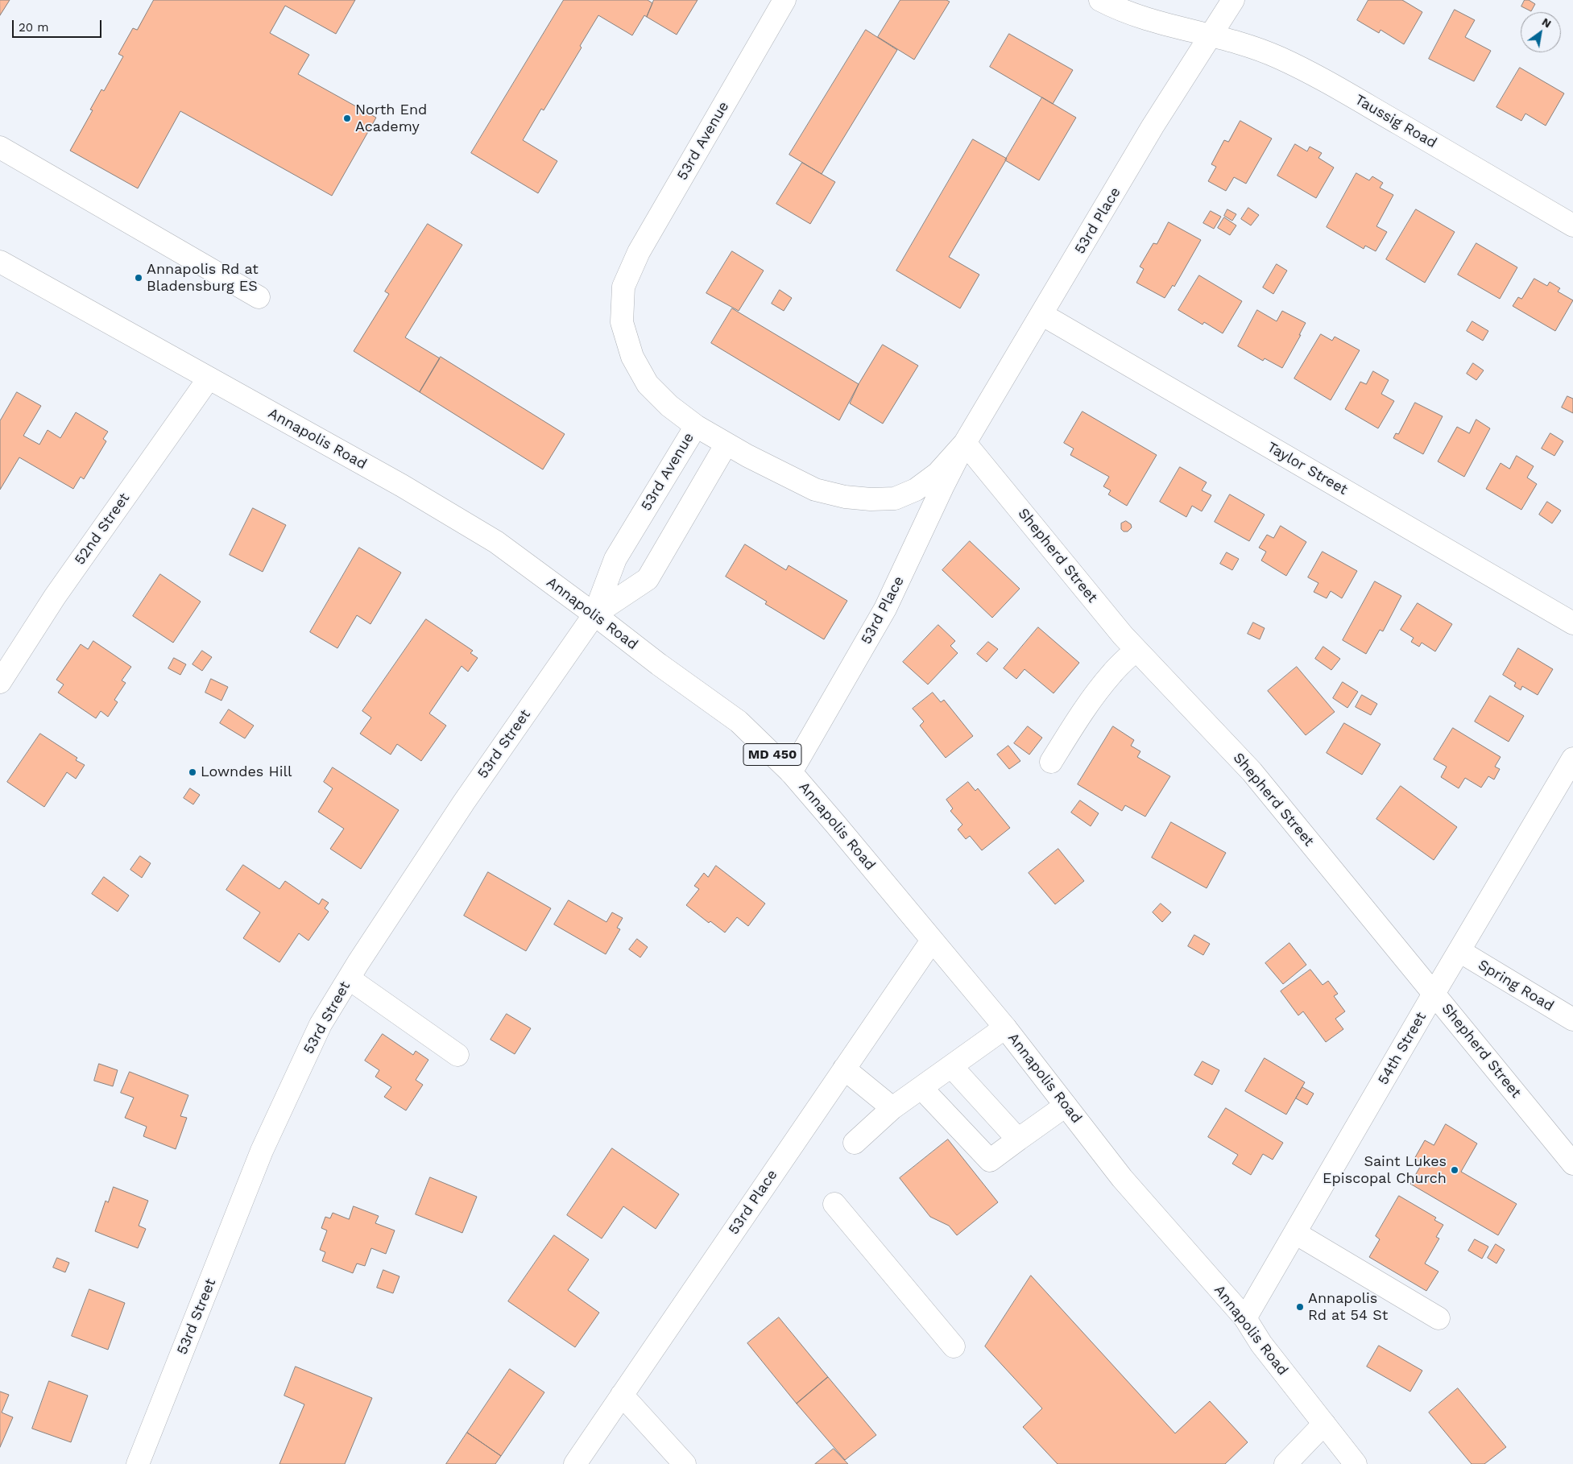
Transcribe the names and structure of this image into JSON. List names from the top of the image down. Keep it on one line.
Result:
{"streets":{"street":["Taussig Road","53rd Avenue","53rd Place","Annapolis Road","Taylor Street","52nd Street","Shepherd Street","53rd Street","MD 450","Spring Road","54th Street"]},"crossings":[["Taussig Road","53rd Place"],["53rd Avenue","53rd Place"],["53rd Avenue","Annapolis Road"],["53rd Avenue","53rd Street"],["53rd Place","Annapolis Road"],["53rd Place","Taylor Street"],["53rd Place","Shepherd Street"],["Annapolis Road","52nd Street"],["Annapolis Road","53rd Street"],["Annapolis Road","54th Street"],["Shepherd Street","54th Street"],["Spring Road","54th Street"]],"places":["North End Academy","Annapolis Rd at Bladensburg ES","Lowndes Hill","Saint Lukes Episcopal Church","Annapolis Rd at 54 St"],"scale_bar":"20 m","north":"top right"}
